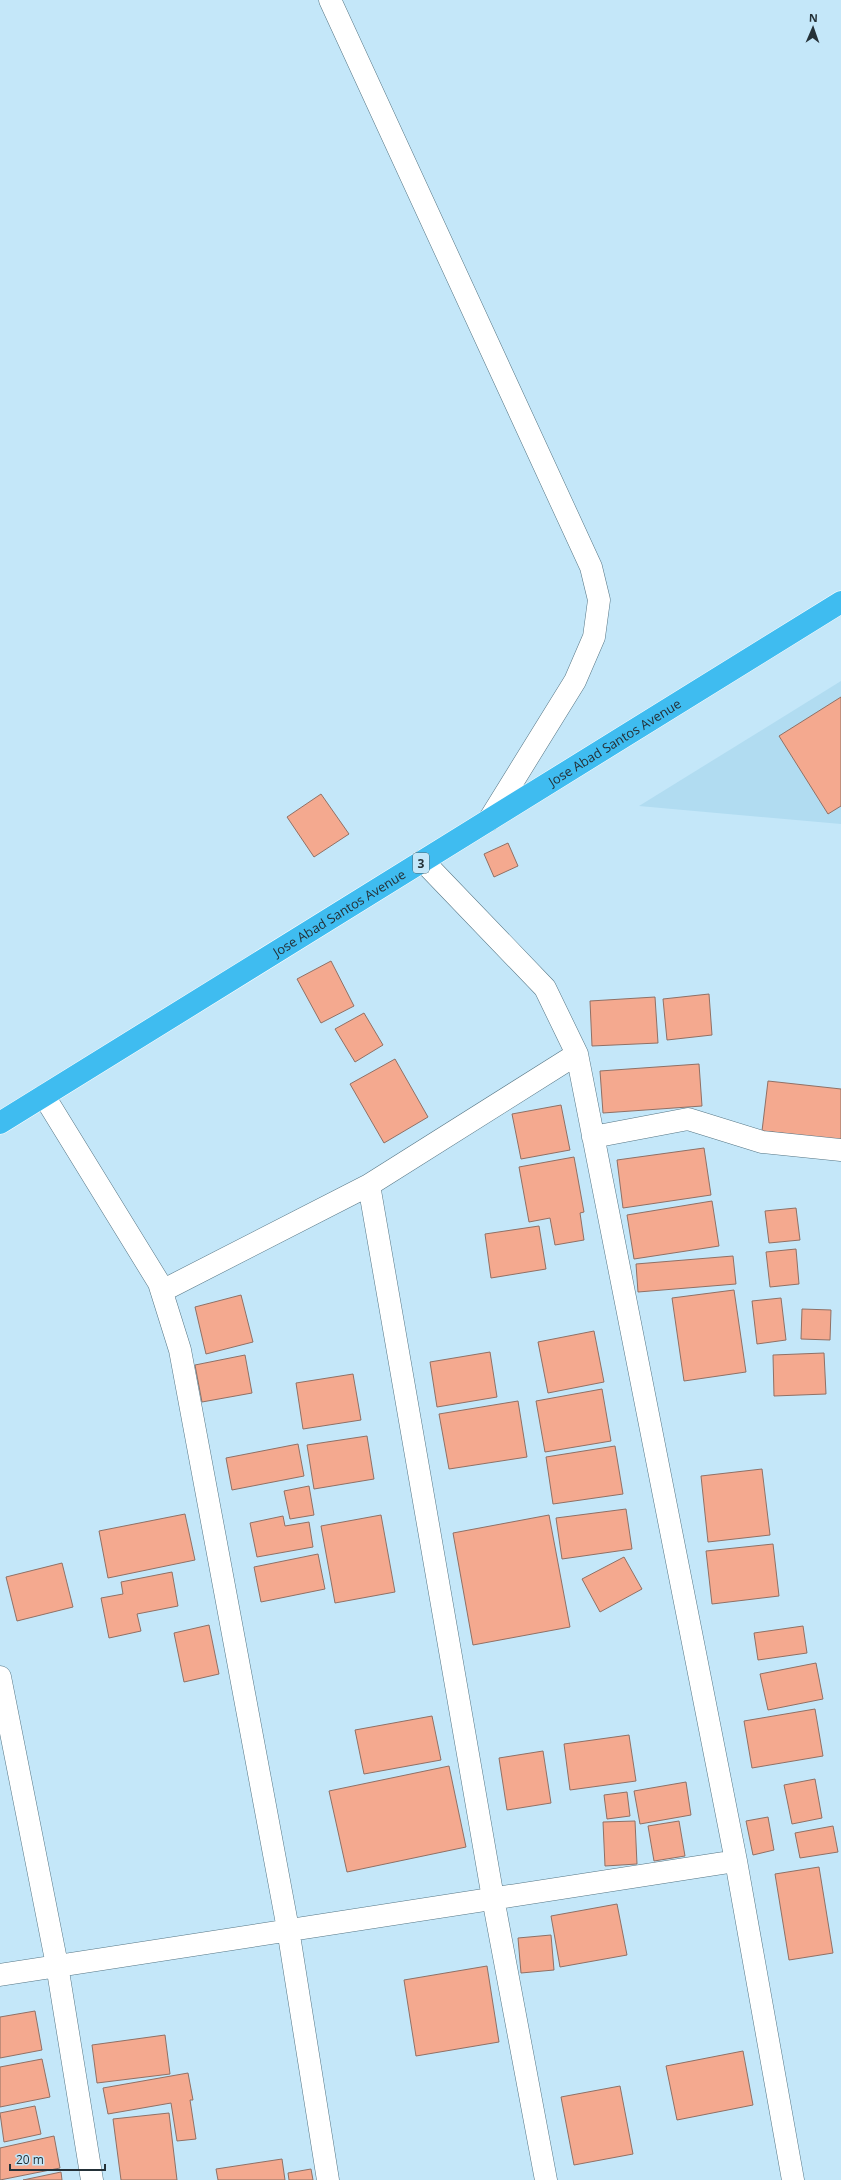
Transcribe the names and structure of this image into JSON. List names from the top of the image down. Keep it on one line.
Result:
{"streets":{"highway":["Jose Abad Santos Avenue","3"]},"scale_bar":"20 m","north":"top"}
